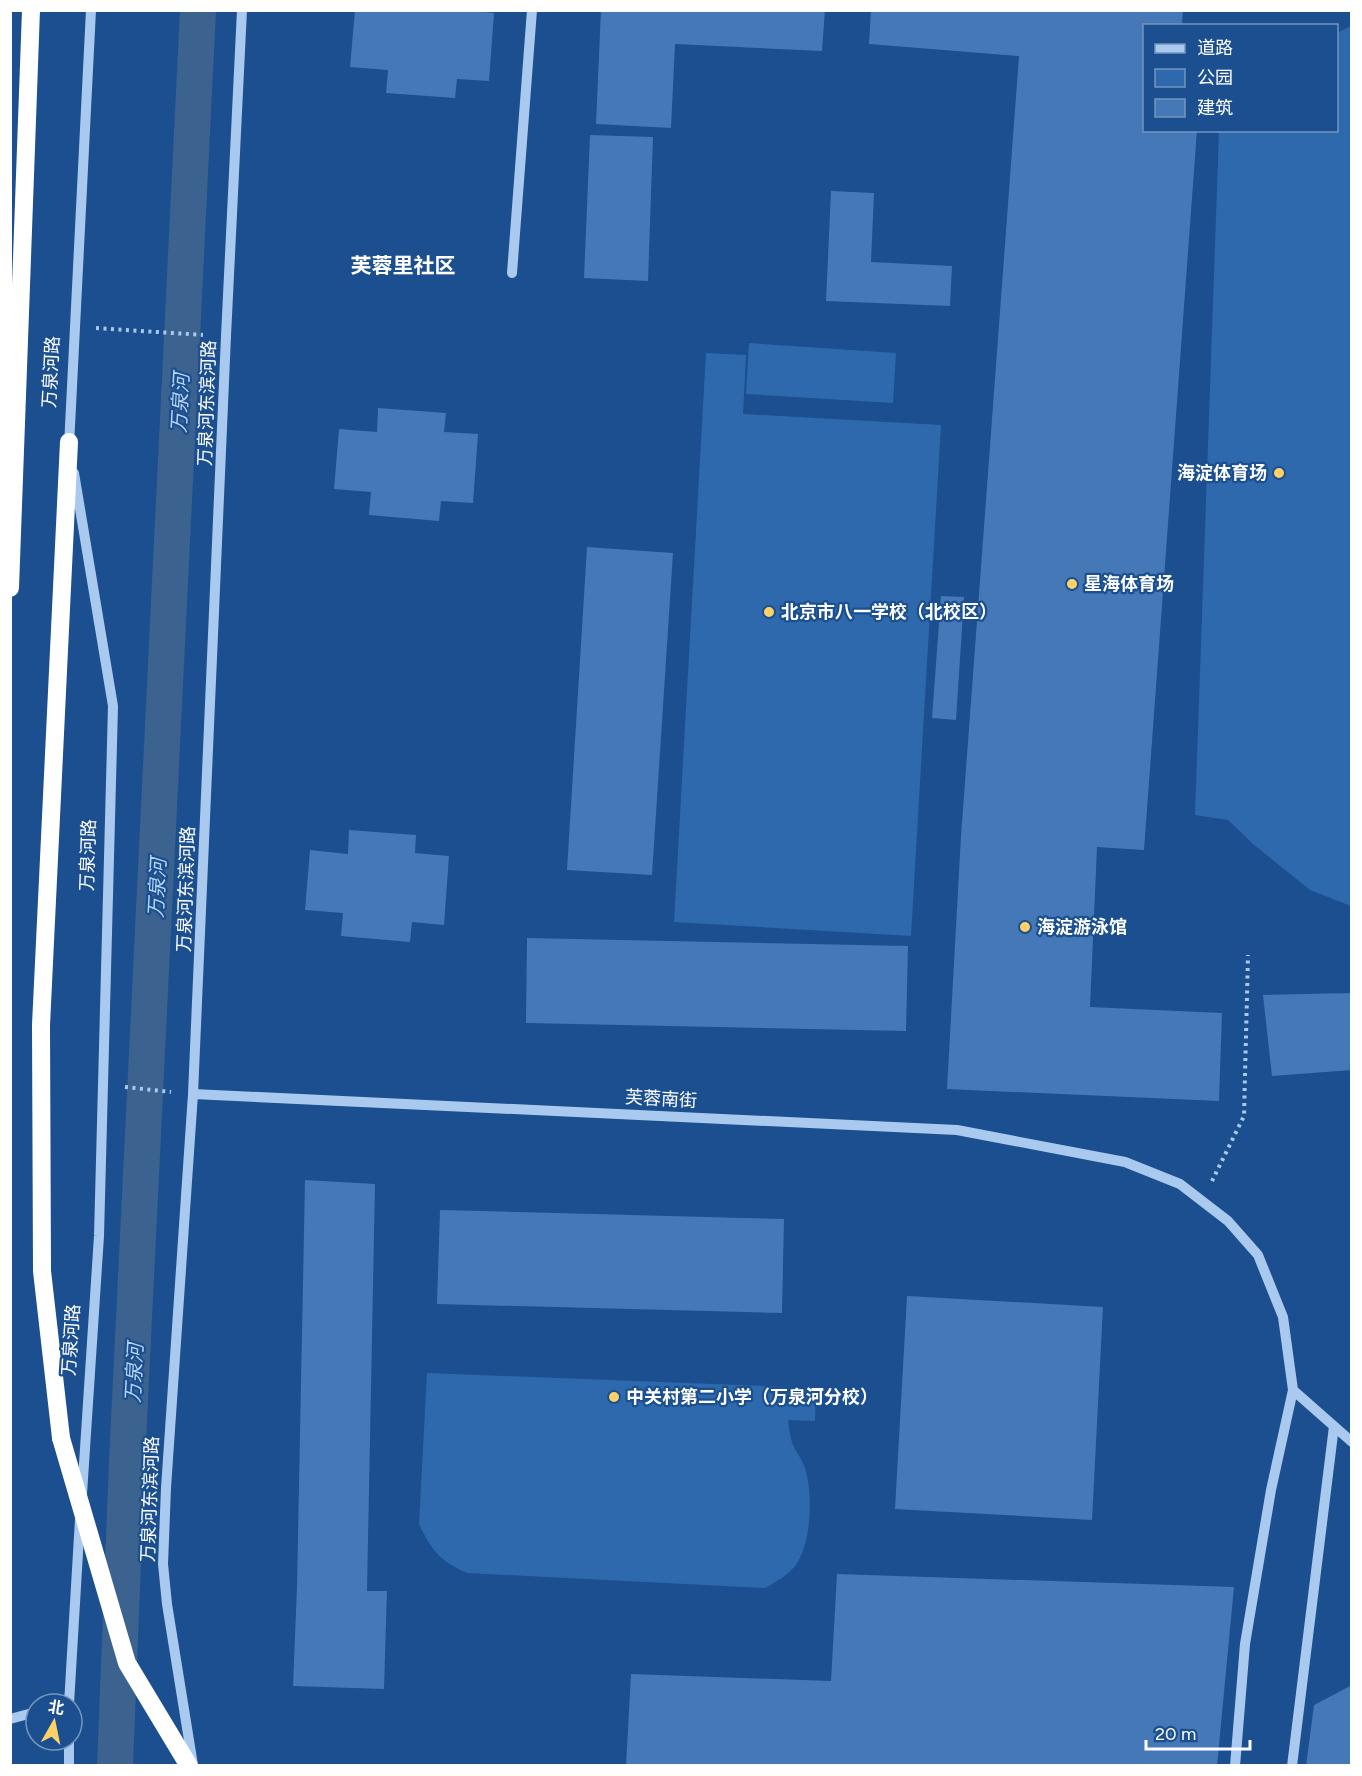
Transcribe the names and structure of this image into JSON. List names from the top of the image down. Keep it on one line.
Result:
{"streets":{"highway":["万泉河路"],"street":["万泉河东滨河路","芙蓉南街"]},"crossings":[["万泉河东滨河路","芙蓉南街"]],"districts":["芙蓉里社区"],"water":["万泉河"],"places":["海淀体育场","星海体育场","北京市八一学校（北校区）","海淀游泳馆","中关村第二小学（万泉河分校）"],"legend":["道路","公园","建筑"],"scale_bar":"20 m","north":"top"}
